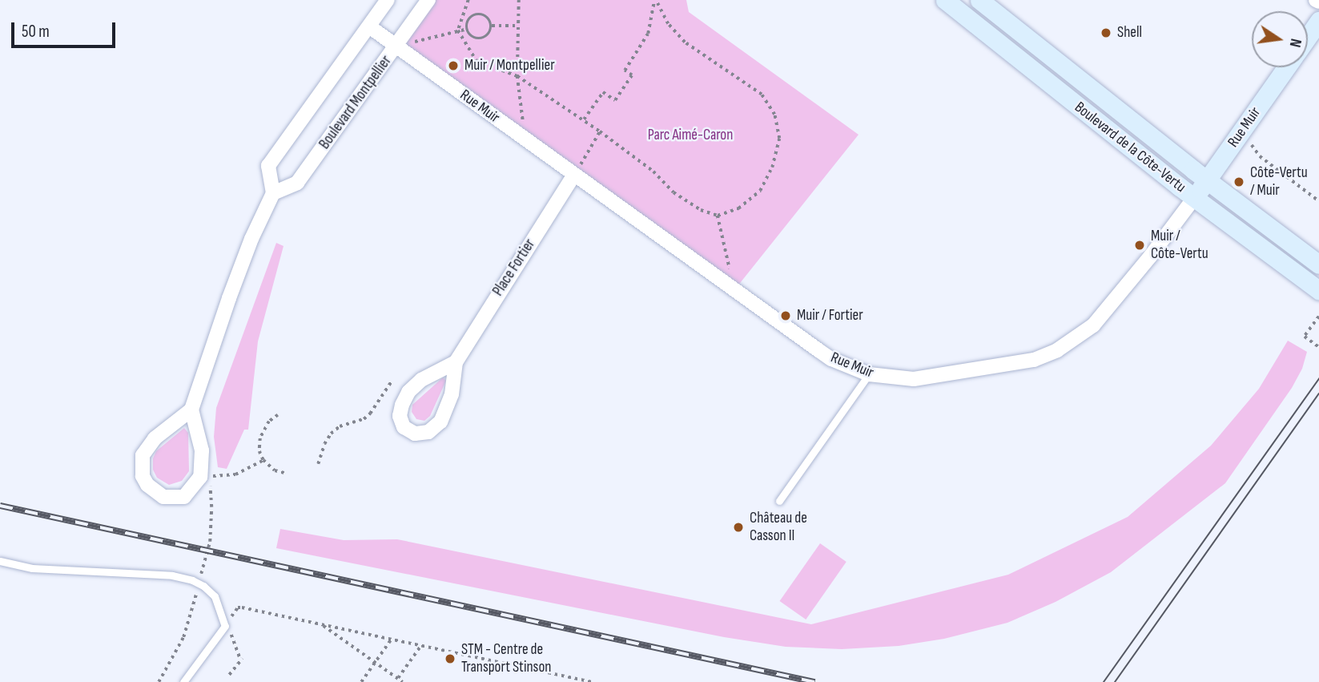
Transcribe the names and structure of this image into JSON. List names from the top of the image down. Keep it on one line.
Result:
{"streets":{"main road":["Rue Muir","Boulevard de la Côte-Vertu"],"street":["Boulevard Montpellier","Place Fortier"]},"crossings":[["Boulevard Montpellier","Rue Muir"],["Rue Muir","Boulevard de la Côte-Vertu"],["Rue Muir","Place Fortier"]],"parks":["Parc Aimé-Caron"],"places":["Shell","Muir / Montpellier","Côte-Vertu / Muir","Muir / Côte-Vertu","Muir / Fortier","Château de Casson II","STM - Centre de Transport Stinson"],"scale_bar":"50 m","north":"right"}
